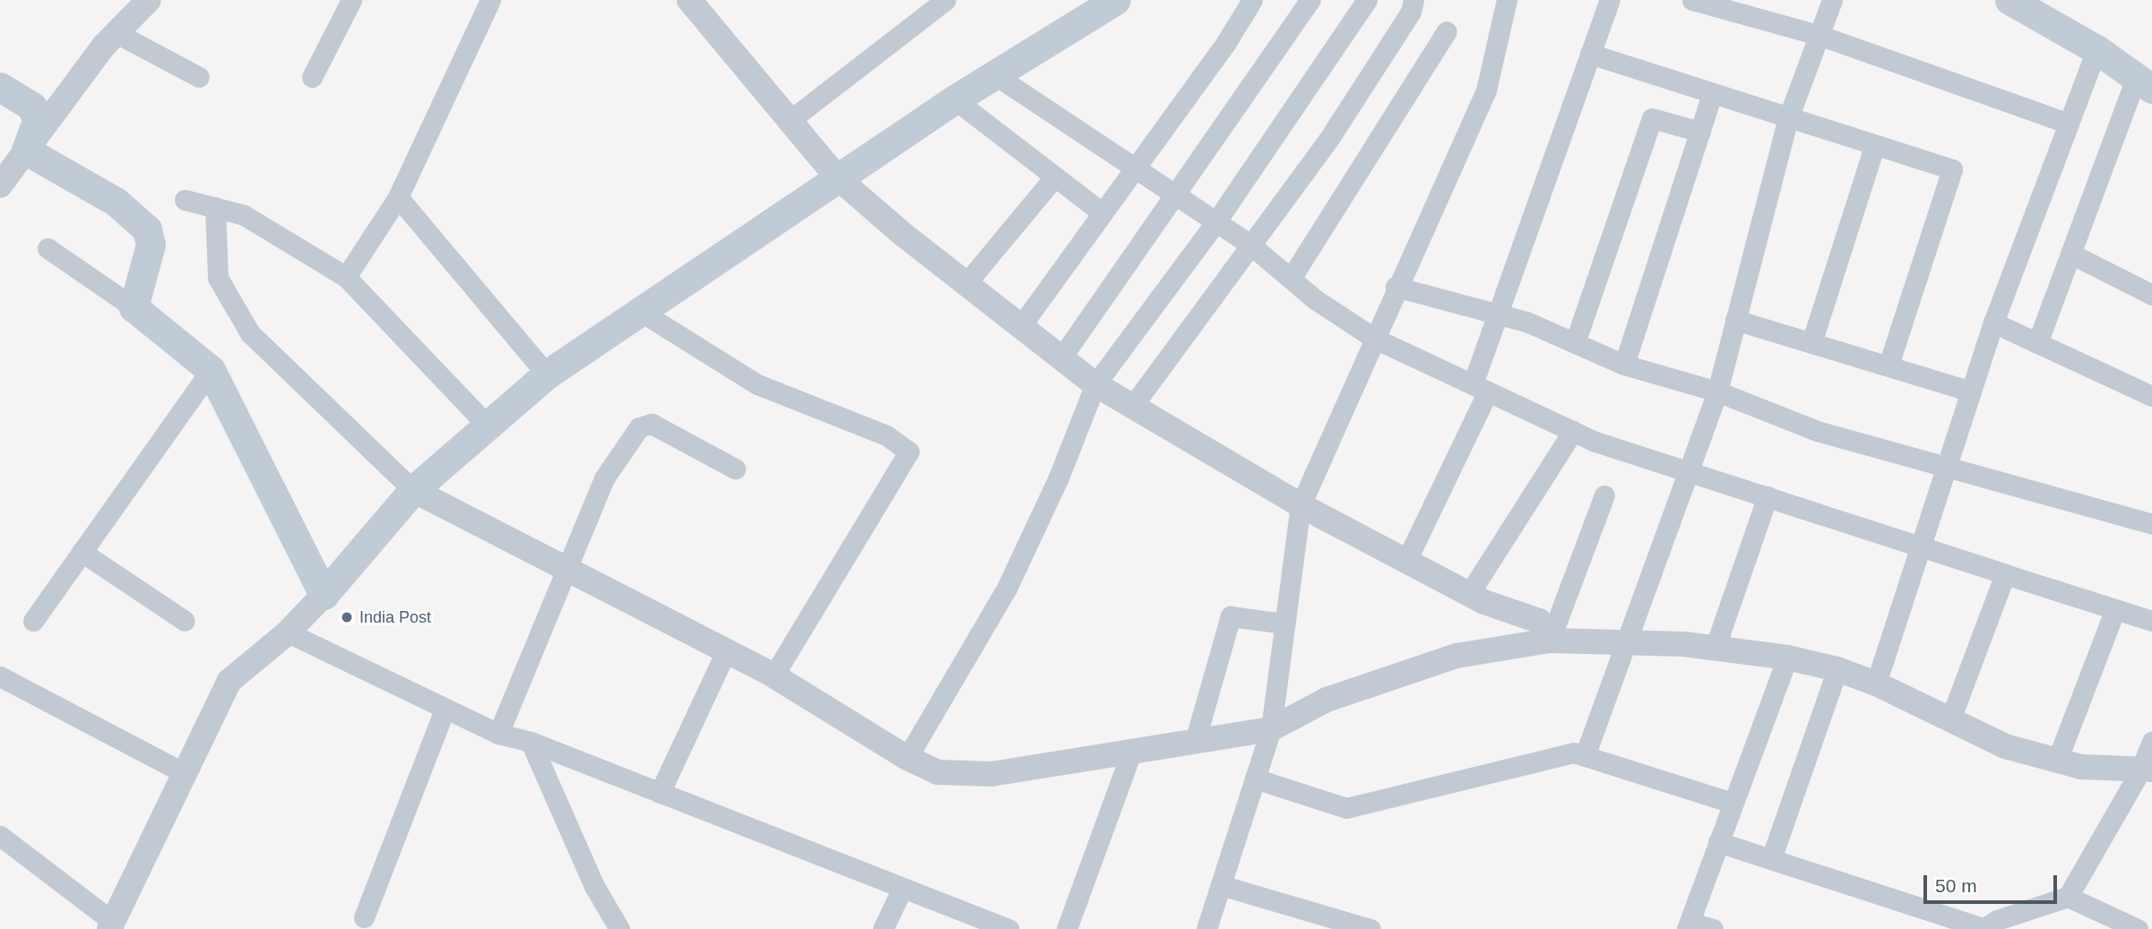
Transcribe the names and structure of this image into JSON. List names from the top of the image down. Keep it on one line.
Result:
{"places":["India Post"],"scale_bar":"50 m"}
